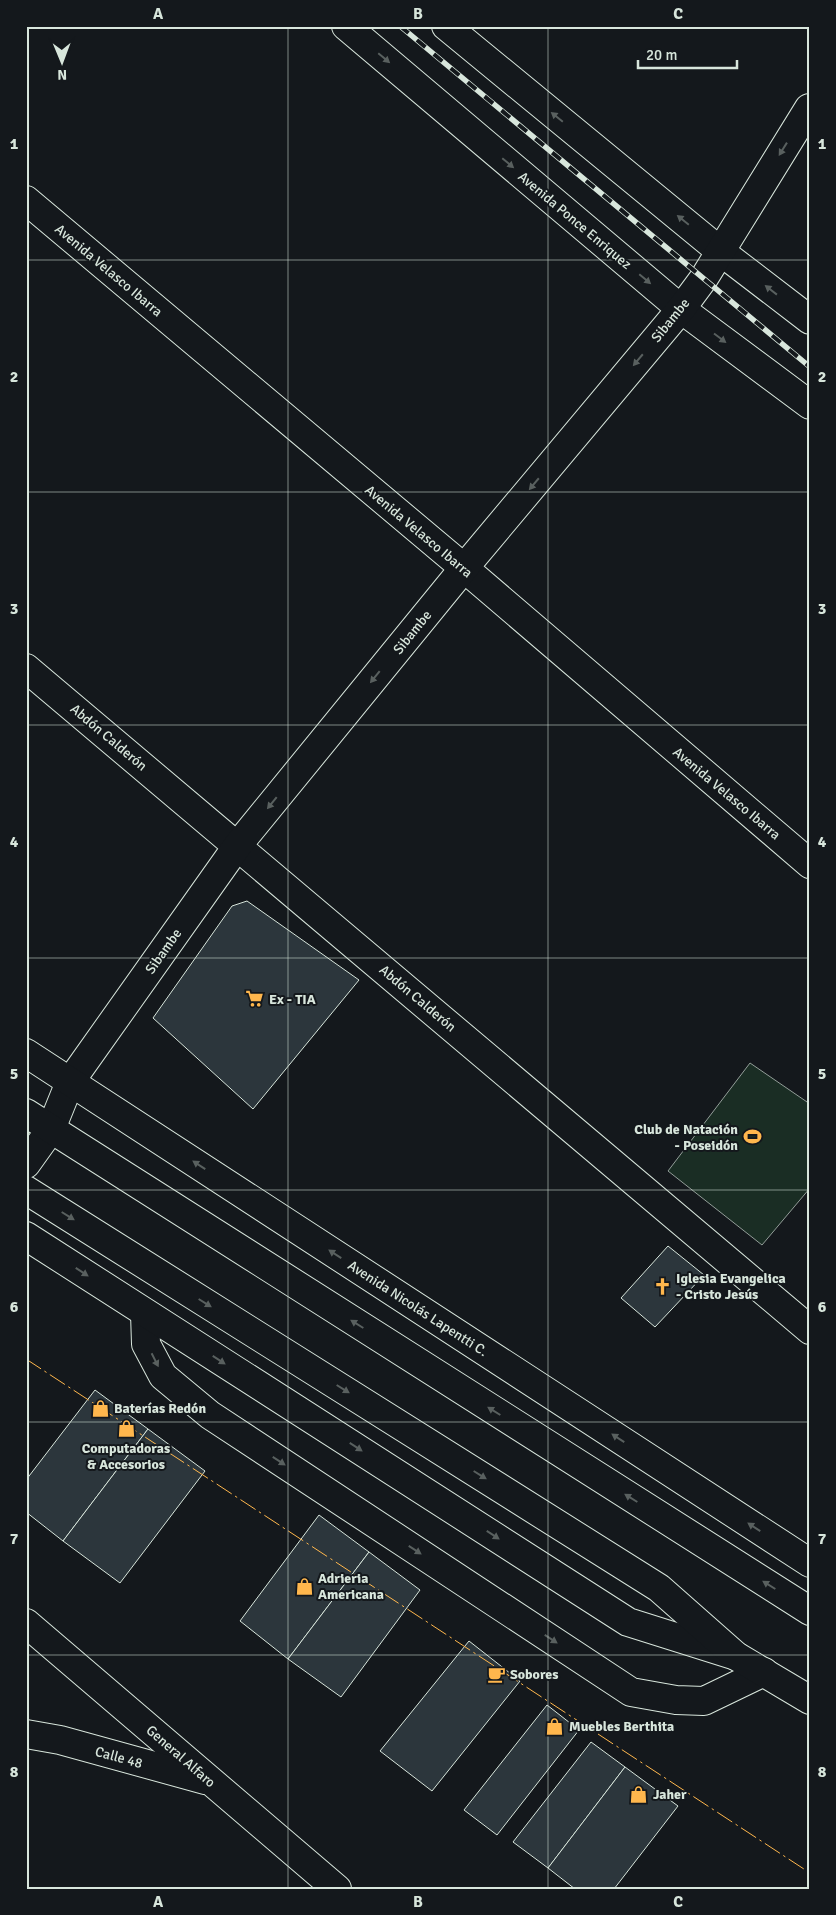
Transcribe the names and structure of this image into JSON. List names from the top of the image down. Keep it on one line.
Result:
{"streets":{"main road":["Avenida Ponce Enriquez","Avenida Velasco Ibarra","Sibambe","Abdón Calderón","Avenida Nicolás Lapentti C.","General Alfaro","Calle 48"]},"crossings":[["Avenida Ponce Enriquez","Sibambe"],["Avenida Velasco Ibarra","Sibambe"],["Sibambe","Abdón Calderón"],["Sibambe","Avenida Nicolás Lapentti C."],["General Alfaro","Calle 48"]],"one_way":["Sibambe"],"places":{"supermarket":["Ex - TIA"],"sports":["Club de Natación - Poseidón"],"church":["Iglesia Evangelica - Cristo Jesús"],"shop":["Baterías Redón","Computadoras & Accesorios","Adrieria Americana","Muebles Berthita","Jaher"],"cafe":["Sobores"]},"scale_bar":"20 m","north":"bottom","grid":{"columns":["A","B","C"],"rows":["1","2","3","4","5","6","7","8"]}}
